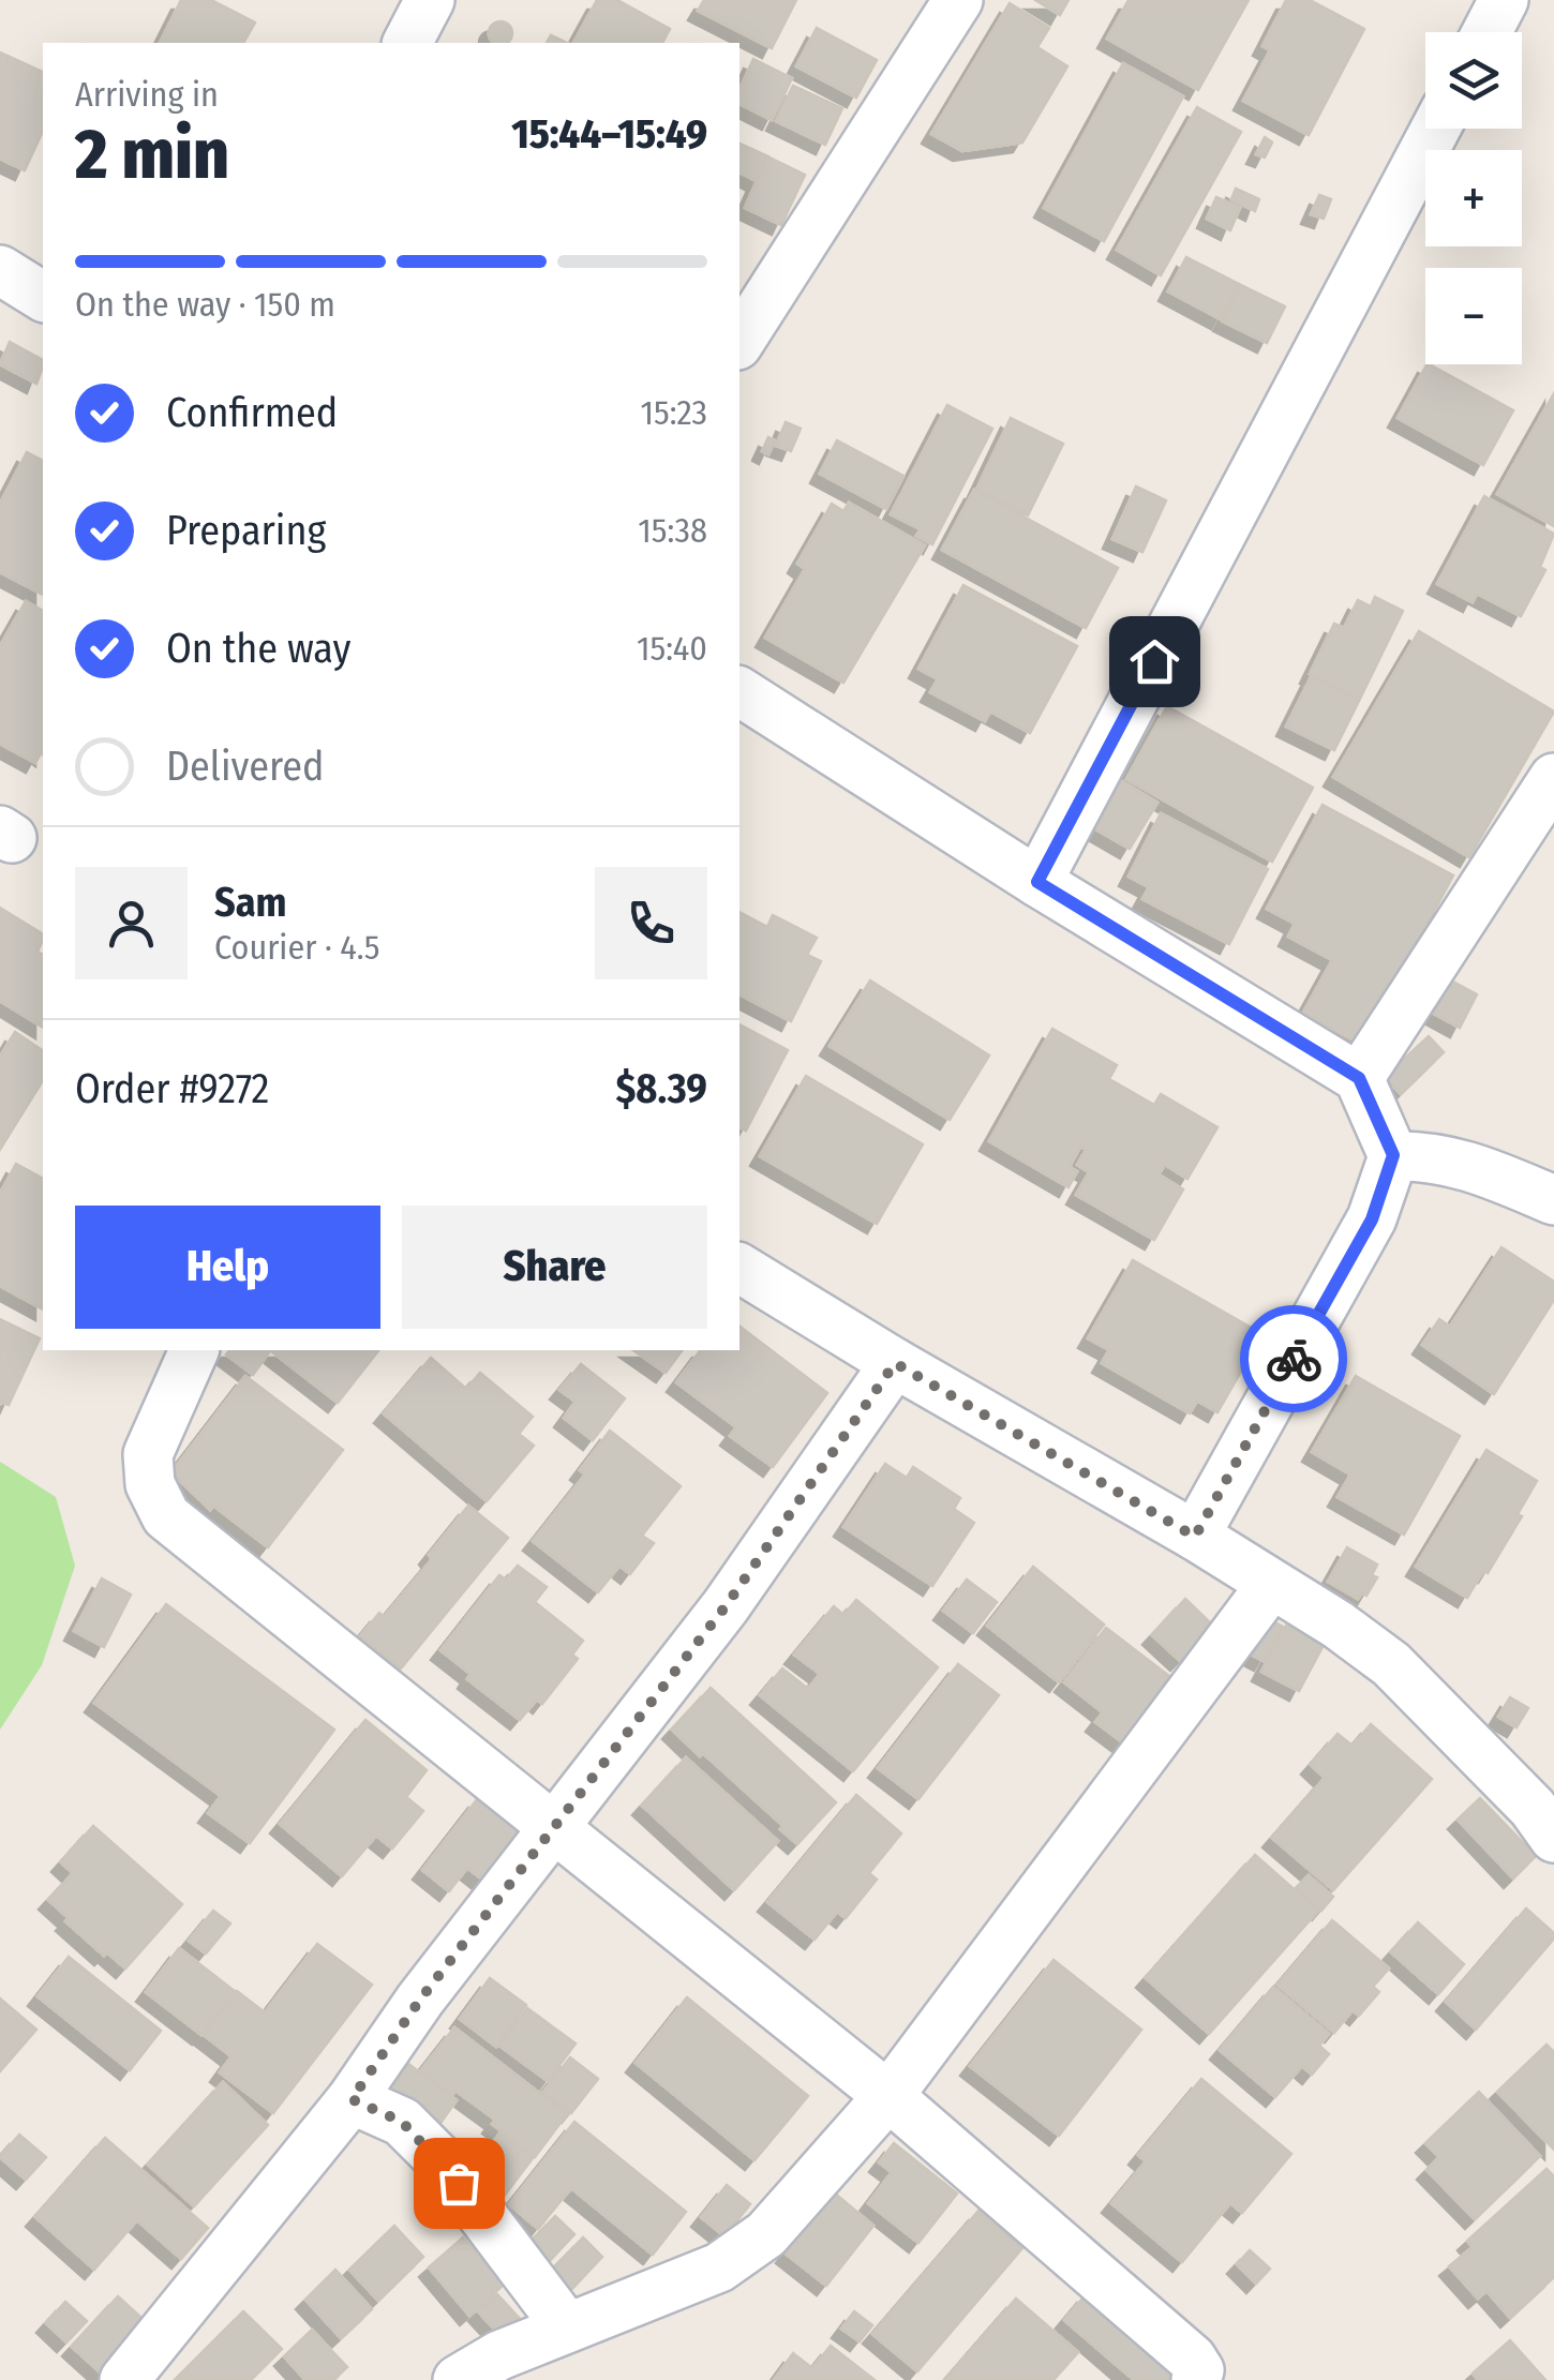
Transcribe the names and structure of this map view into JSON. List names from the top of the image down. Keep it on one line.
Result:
{"page":{"map_buttons":["+","−"],"heading":["2 min","Arriving in","15:44–15:49"],"panel":["Sam","Courier · 4.5","Order #9272","$8.39"],"bar":"On the way · 150 m","list":[["Confirmed","15:23"],["Preparing","15:38"],["On the way","15:40"],"Delivered"],"buttons":["Help","Share"]}}
